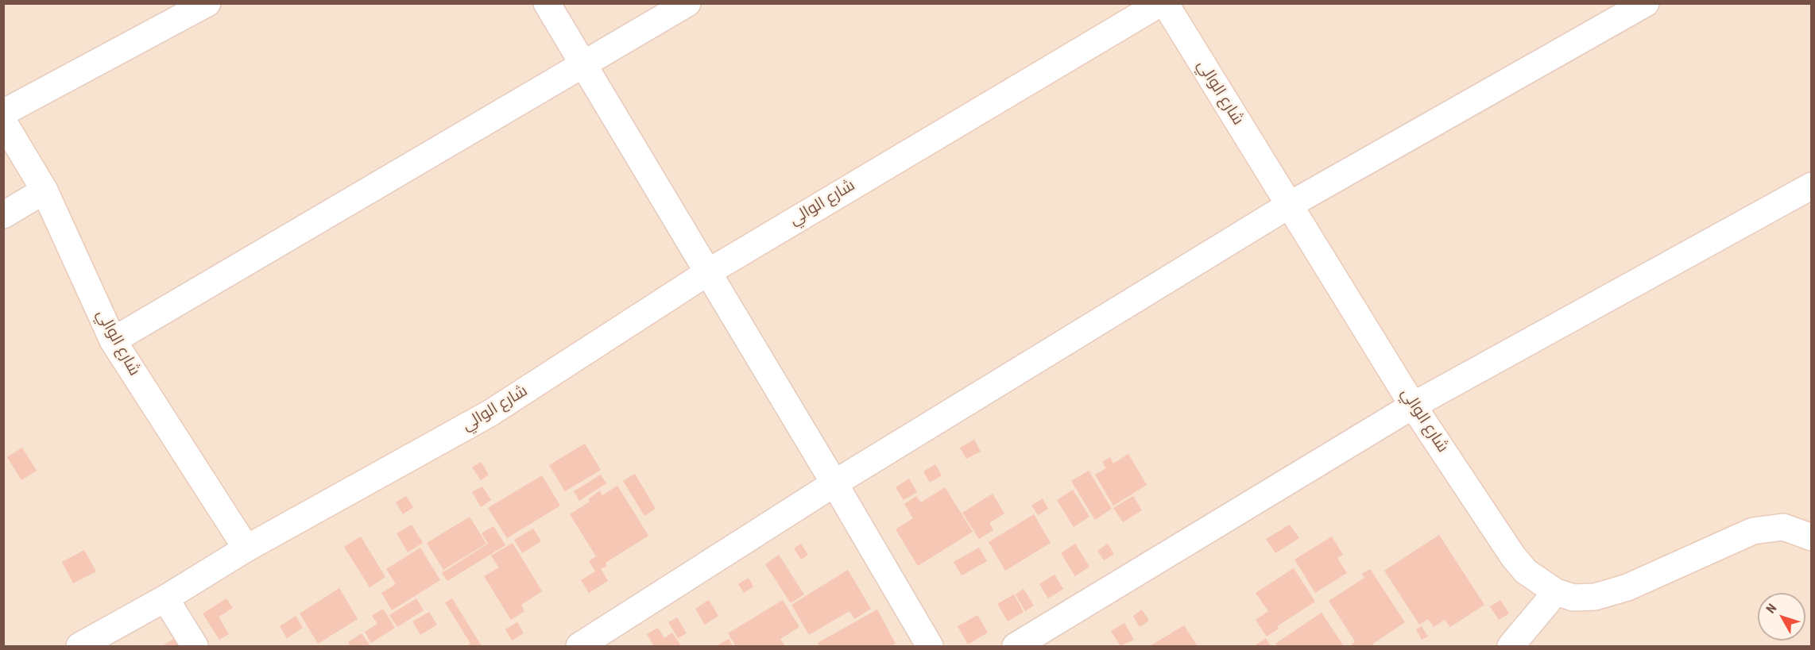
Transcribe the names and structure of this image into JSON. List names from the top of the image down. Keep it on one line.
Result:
{"streets":{"street":["شارع الوالي"]},"north":"top left"}
